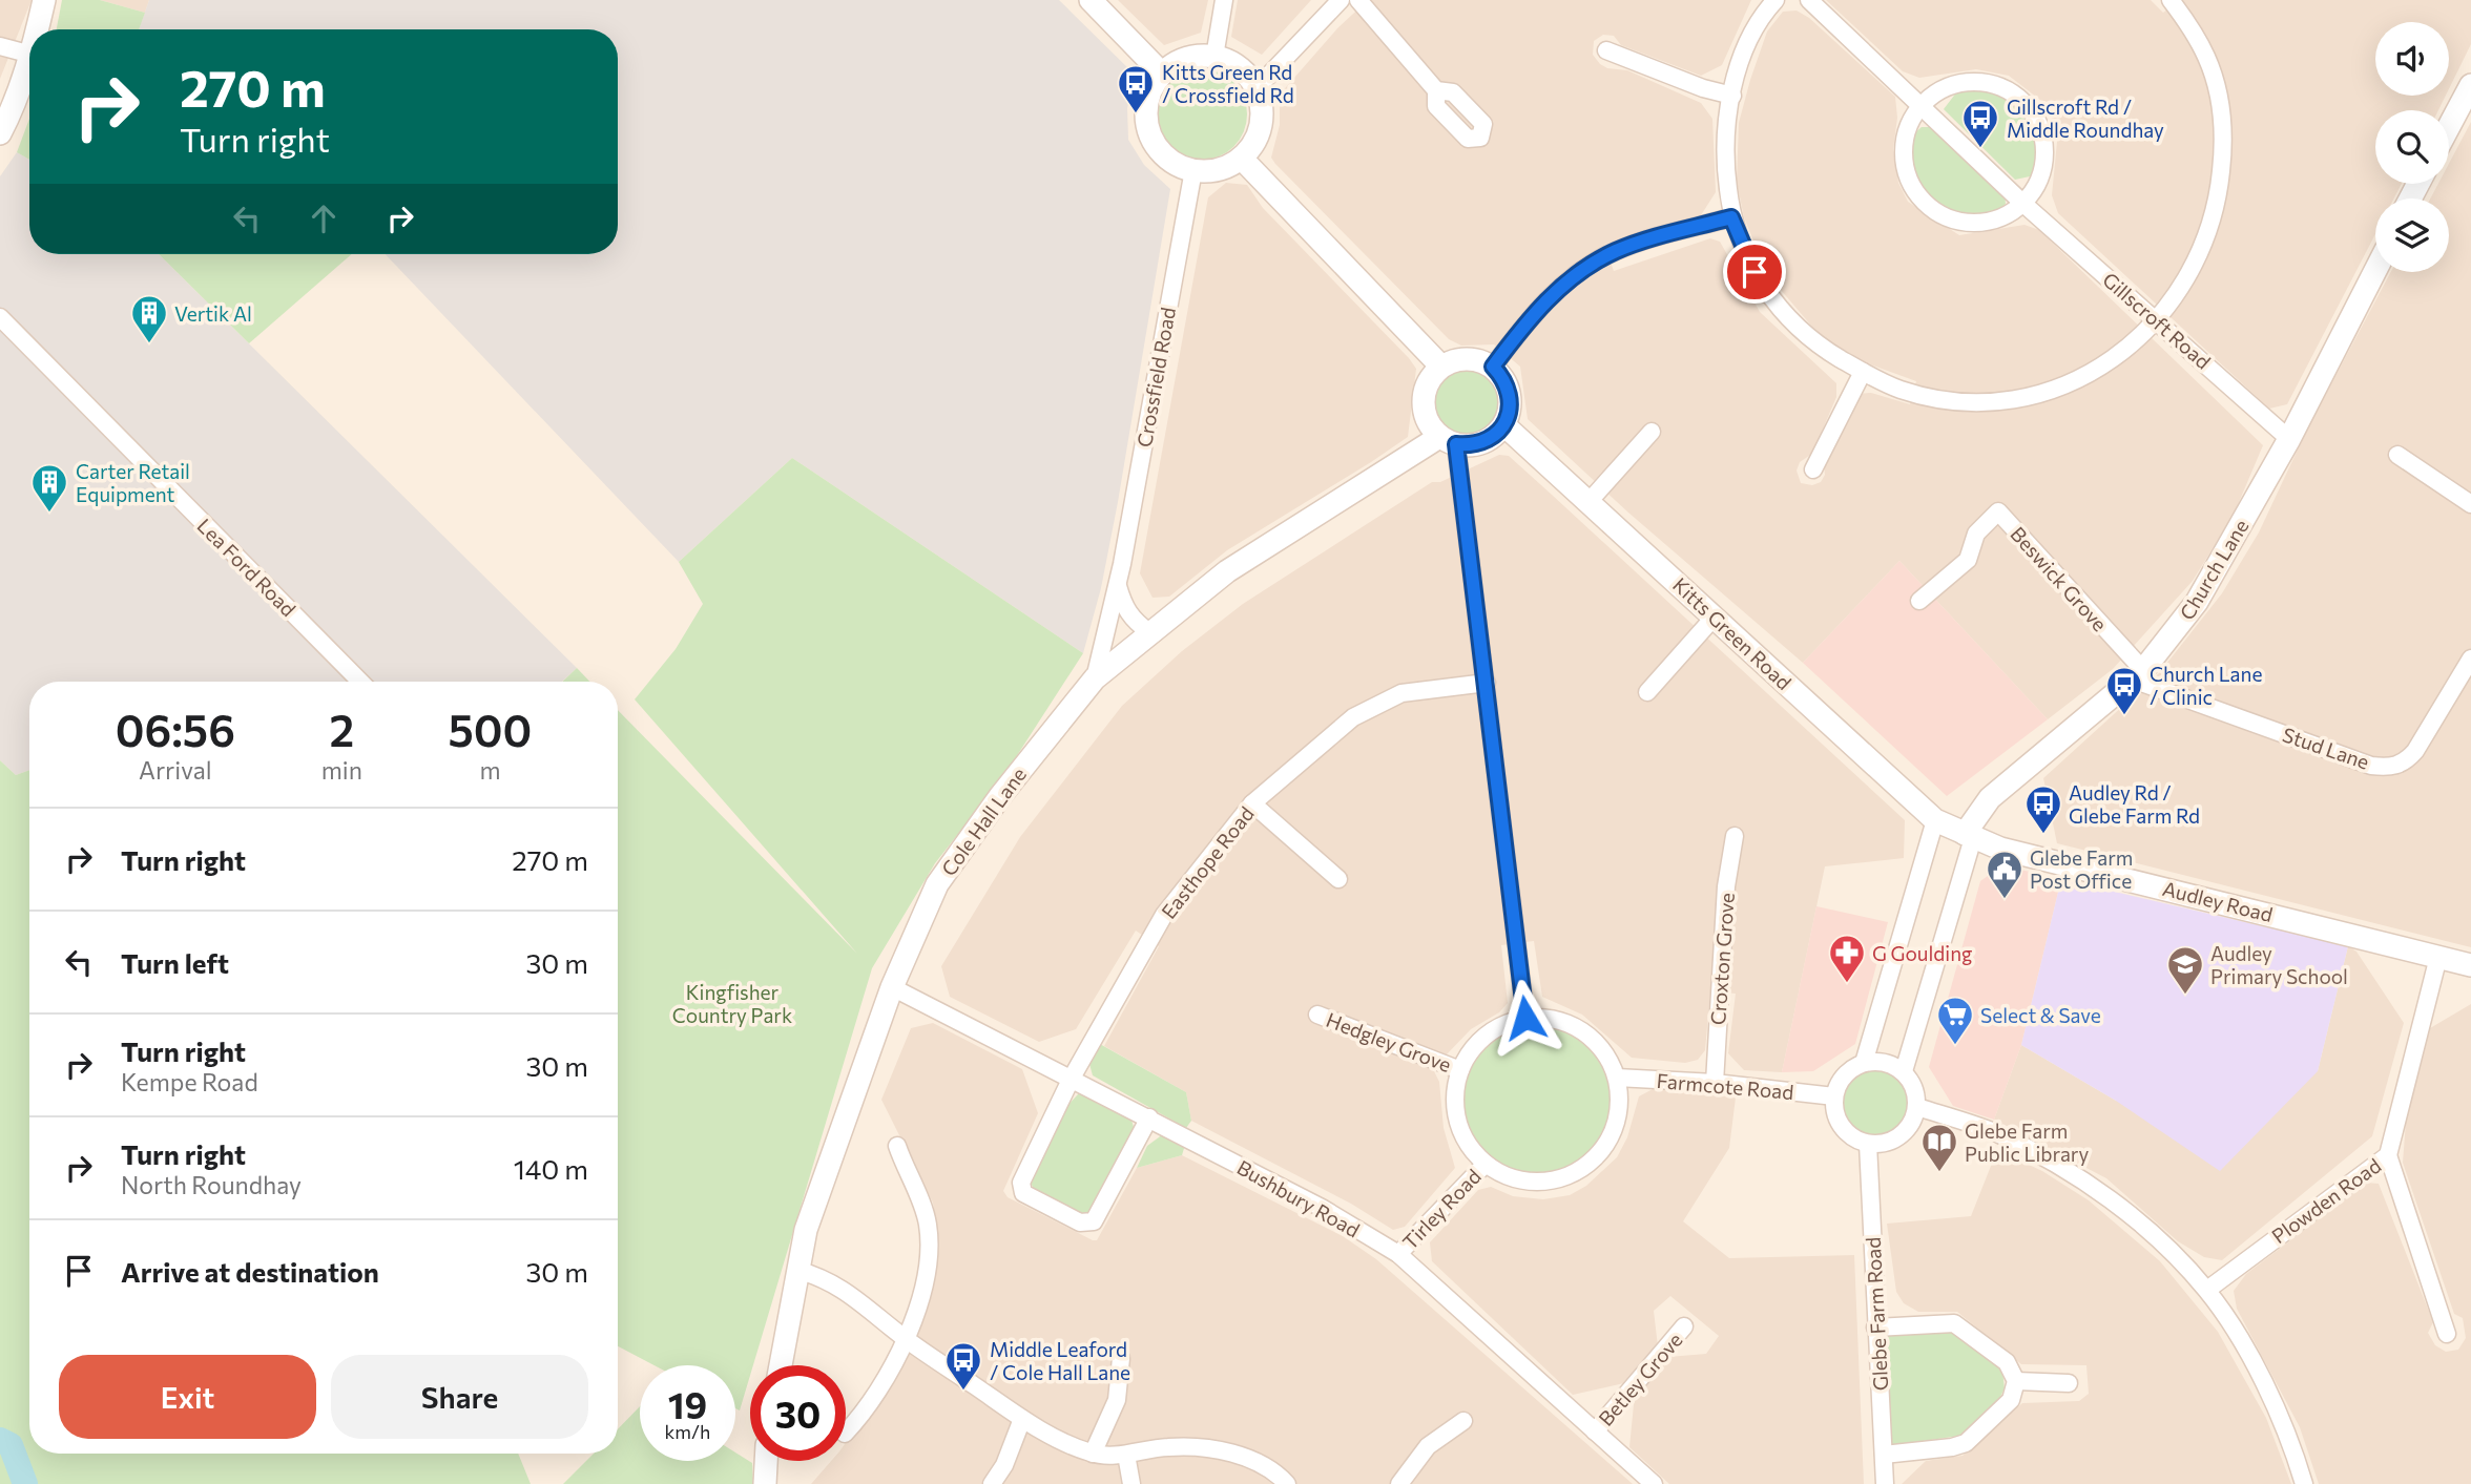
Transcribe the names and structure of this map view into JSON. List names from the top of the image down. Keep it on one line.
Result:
{"streets":{"street":["Gillscroft Road","Crossfield Road","Lea Ford Road","Church Lane","Beswick Grove","Kitts Green Road","Stud Lane","Cole Hall Lane","Easthope Road","Audley Road","Croxton Grove","Hedgley Grove","Farmcote Road","Bushbury Road","Plowden Road","Tirley Road","Glebe Farm Road","Betley Grove"]},"crossings":[["Gillscroft Road","Church Lane"],["Crossfield Road","Cole Hall Lane"],["Church Lane","Beswick Grove"],["Church Lane","Kitts Green Road"],["Church Lane","Stud Lane"],["Church Lane","Audley Road"],["Beswick Grove","Stud Lane"],["Kitts Green Road","Cole Hall Lane"],["Kitts Green Road","Audley Road"],["Cole Hall Lane","Bushbury Road"],["Easthope Road","Bushbury Road"],["Audley Road","Plowden Road"],["Croxton Grove","Farmcote Road"],["Hedgley Grove","Farmcote Road"],["Hedgley Grove","Tirley Road"],["Farmcote Road","Tirley Road"],["Farmcote Road","Glebe Farm Road"],["Bushbury Road","Tirley Road"],["Bushbury Road","Betley Grove"]],"parks":["Kingfisher Country Park"],"places":{"bus stop":["Kitts Green Rd / Crossfield Rd","Gillscroft Rd / Middle Roundhay","Church Lane / Clinic","Audley Rd / Glebe Farm Rd","Middle Leaford / Cole Hall Lane"],"building":["Vertik Al","Carter Retail Equipment"],"public building":["Glebe Farm Post Office"],"pharmacy":["G Goulding"],"school or university":["Audley Primary School"],"supermarket":["Select & Save"],"library":["Glebe Farm Public Library"]},"page":{"turn":["270 m","Turn right"],"eta":["06:56","Arrival","2","min","500","m"],"list":[{"name":"Turn right","value":"270 m"},{"name":"Turn left","value":"30 m"},{"name":"Turn right","note":"Kempe Road","value":"30 m"},{"name":"Turn right","note":"North Roundhay","value":"140 m"},{"name":"Arrive at destination","value":"30 m"}],"buttons":["Exit","Share"],"speed":"19 km/h","limit":"30"}}
